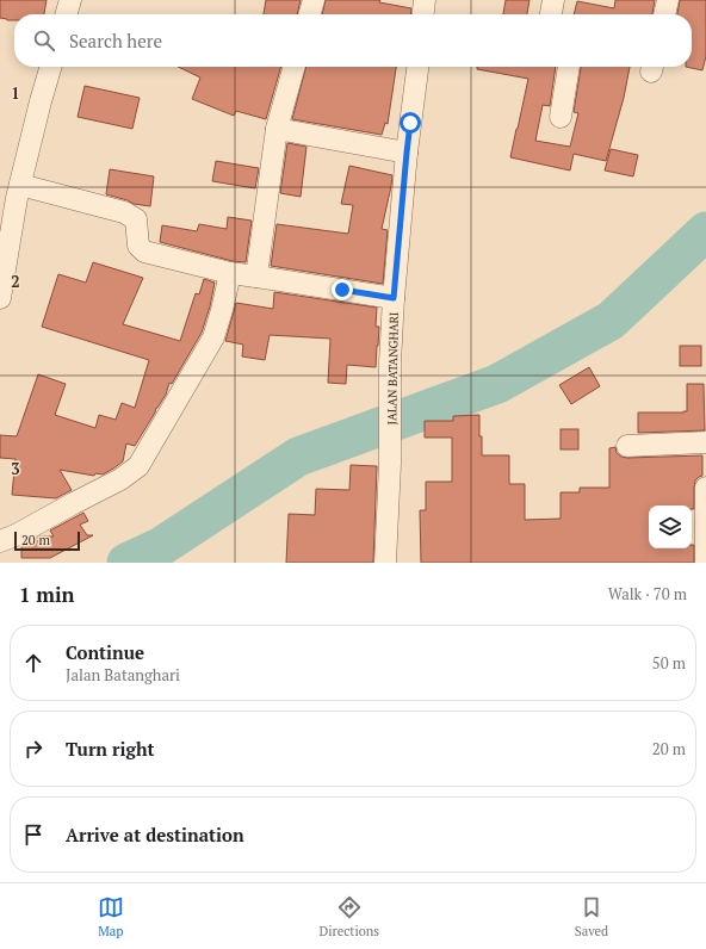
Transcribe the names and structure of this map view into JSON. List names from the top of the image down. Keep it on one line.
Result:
{"streets":{"street":["JALAN BATANGHARI"]},"scale_bar":"20 m","page":{"search":"Search here","scale":"20 m","heading":["1 min","Walk · 70 m"],"list":[["Continue","Jalan Batanghari","50 m"],["Turn right","20 m"],"Arrive at destination"],"nav":["Map","Directions","Saved"]},"grid":{"rows":["1","2","3"]}}
